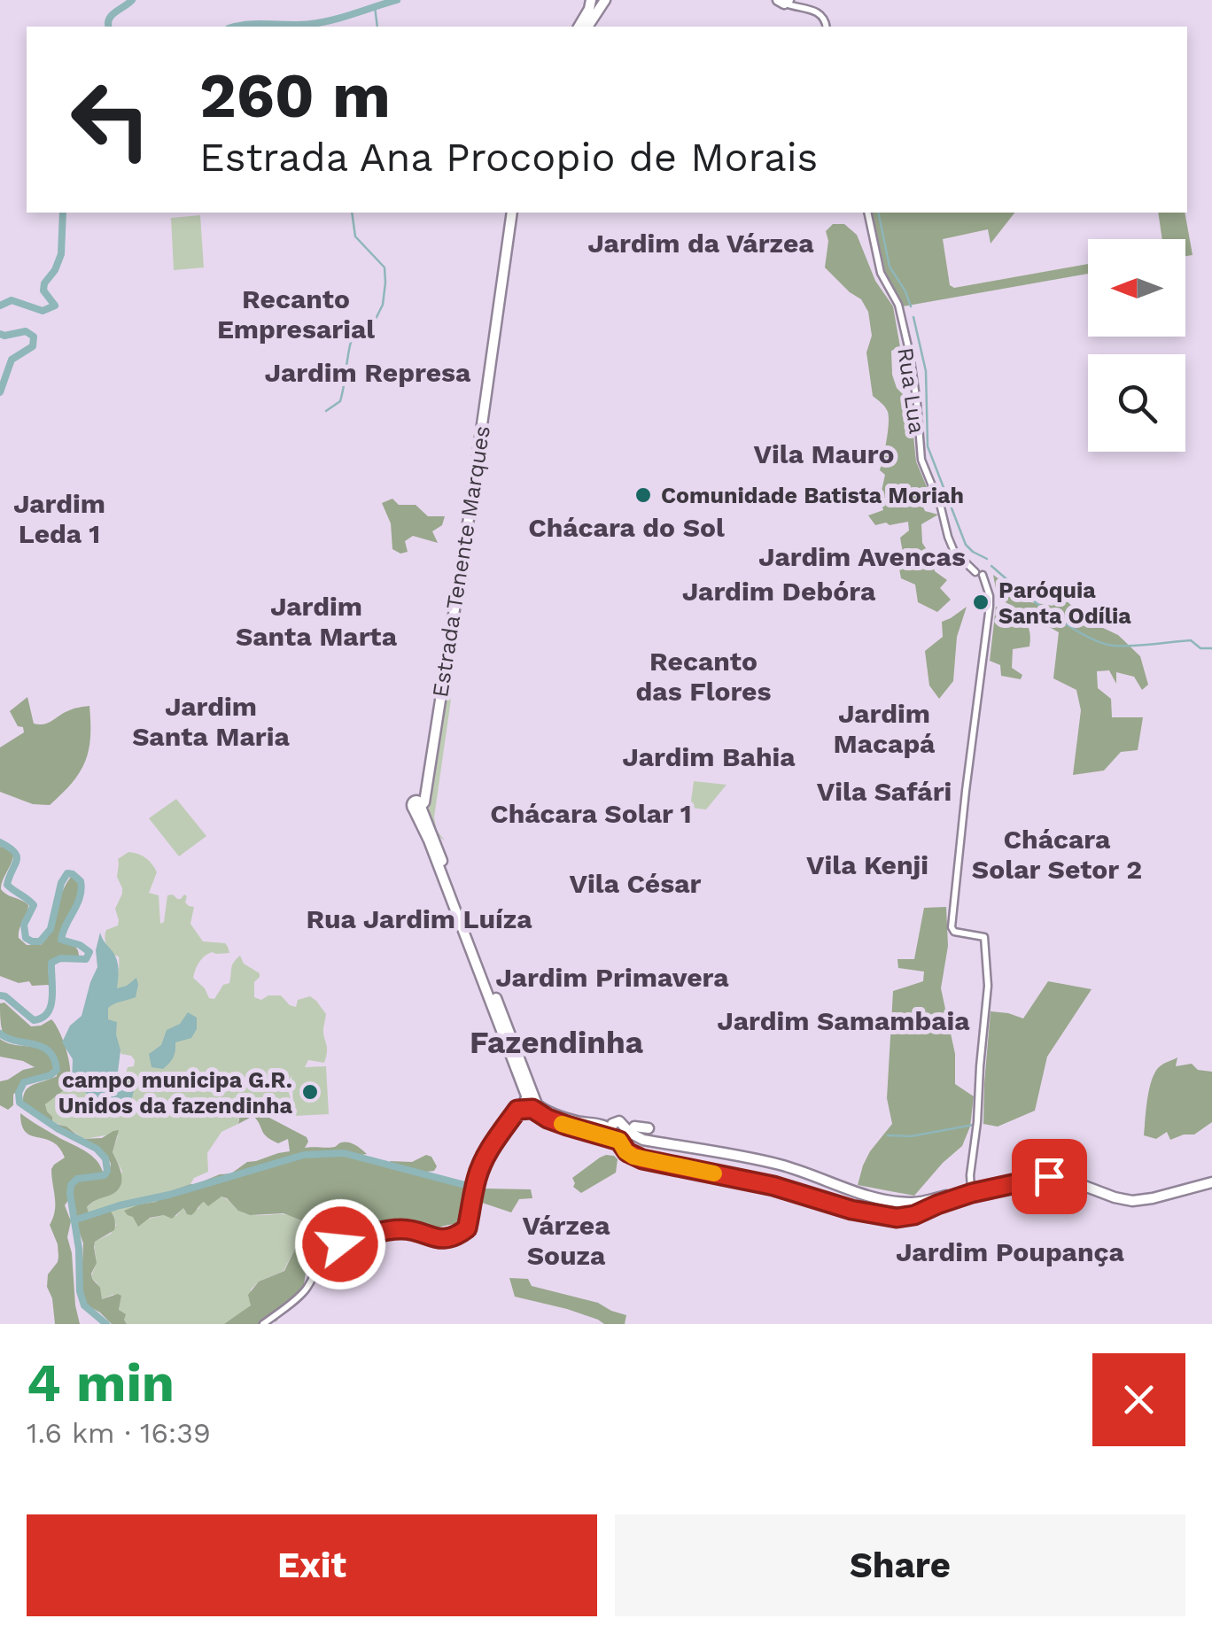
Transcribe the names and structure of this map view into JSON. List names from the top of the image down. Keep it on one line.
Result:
{"streets":{"main road":["Estrada Tenente Marques"],"street":["Rua Lua"]},"districts":["Jardim da Várzea","Recanto Empresarial","Jardim Represa","Vila Mauro","Jardim Leda 1","Chácara do Sol","Jardim Avencas","Jardim Debóra","Jardim Santa Marta","Recanto das Flores","Jardim Santa Maria","Jardim Macapá","Jardim Bahia","Vila Safári","Chácara Solar 1","Chácara Solar Setor 2","Vila Kenji","Vila César","Rua Jardim Luíza","Jardim Primavera","Jardim Samambaia","Fazendinha","Várzea Souza","Jardim Poupança"],"places":["Comunidade Batista Moriah","Paróquia Santa Odília","campo municipa G.R. Unidos da fazendinha"],"north":"left","page":{"turn":["260 m","Estrada Ana Procopio de Morais"],"heading":["4 min","1.6 km · 16:39"],"buttons":["Exit","Share"]}}
